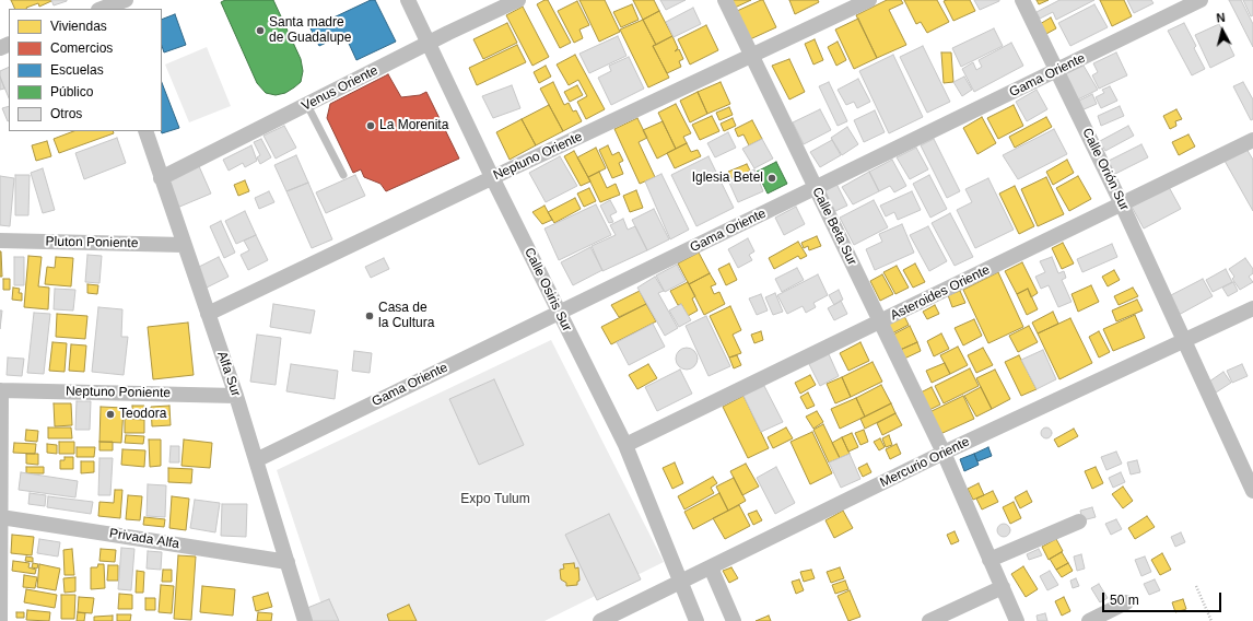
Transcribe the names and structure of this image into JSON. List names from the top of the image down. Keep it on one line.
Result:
{"streets":{"street":["Gama Oriente","Venus Oriente","Neptuno Oriente","Calle Orión Sur","Calle Beta Sur","Pluton Poniente","Calle Osiris Sur","Asteroides Oriente","Alfa Sur","Neptuno Poniente","Mercurio Oriente","Privada Alfa"]},"crossings":[["Gama Oriente","Calle Orión Sur"],["Gama Oriente","Calle Beta Sur"],["Gama Oriente","Calle Osiris Sur"],["Gama Oriente","Alfa Sur"],["Venus Oriente","Calle Osiris Sur"],["Venus Oriente","Alfa Sur"],["Neptuno Oriente","Calle Beta Sur"],["Neptuno Oriente","Calle Osiris Sur"],["Neptuno Oriente","Alfa Sur"],["Calle Orión Sur","Asteroides Oriente"],["Calle Orión Sur","Mercurio Oriente"],["Calle Beta Sur","Asteroides Oriente"],["Calle Beta Sur","Mercurio Oriente"],["Pluton Poniente","Alfa Sur"],["Calle Osiris Sur","Asteroides Oriente"],["Calle Osiris Sur","Mercurio Oriente"],["Alfa Sur","Neptuno Poniente"],["Alfa Sur","Privada Alfa"]],"parks":["Expo Tulum"],"places":["Santa madre de Guadalupe","La Morenita","Iglesia Betel","Casa de la Cultura","Teodora"],"legend":["Viviendas","Comercios","Escuelas","Público","Otros"],"scale_bar":"50 m","north":"top"}
